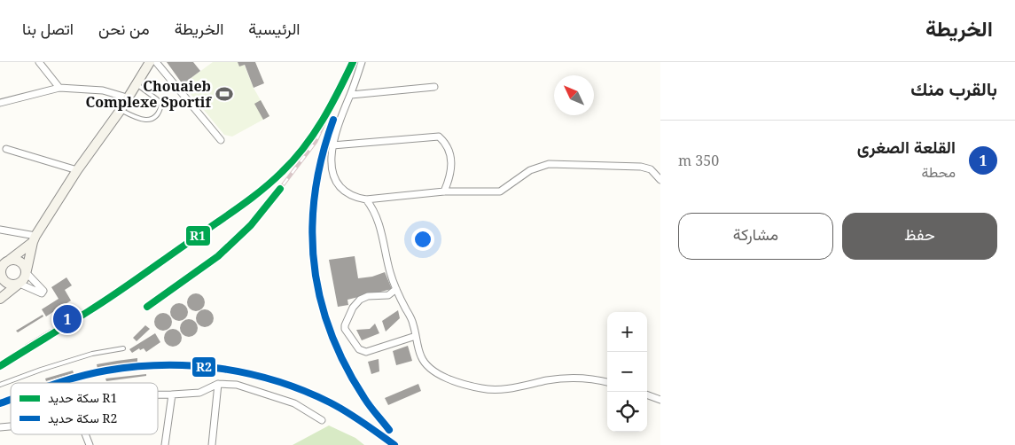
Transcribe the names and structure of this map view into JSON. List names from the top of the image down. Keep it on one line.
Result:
{"places":{"sports":["Chouaieb Complexe Sportif"]},"lines":["rail line R1","rail line R2"],"legend":["سكة حديد R1","سكة حديد R2"],"north":"top left","page":{"header":"الخريطة","nav":["الرئيسية","الخريطة","من نحن","اتصل بنا"],"heading":"بالقرب منك","list":[{"mark":"1","name":"القلعة الصغرى","note":"محطة","value":"350 m"}],"buttons":["حفظ","مشاركة"],"pins":"1","map_buttons":["+","−"]}}
